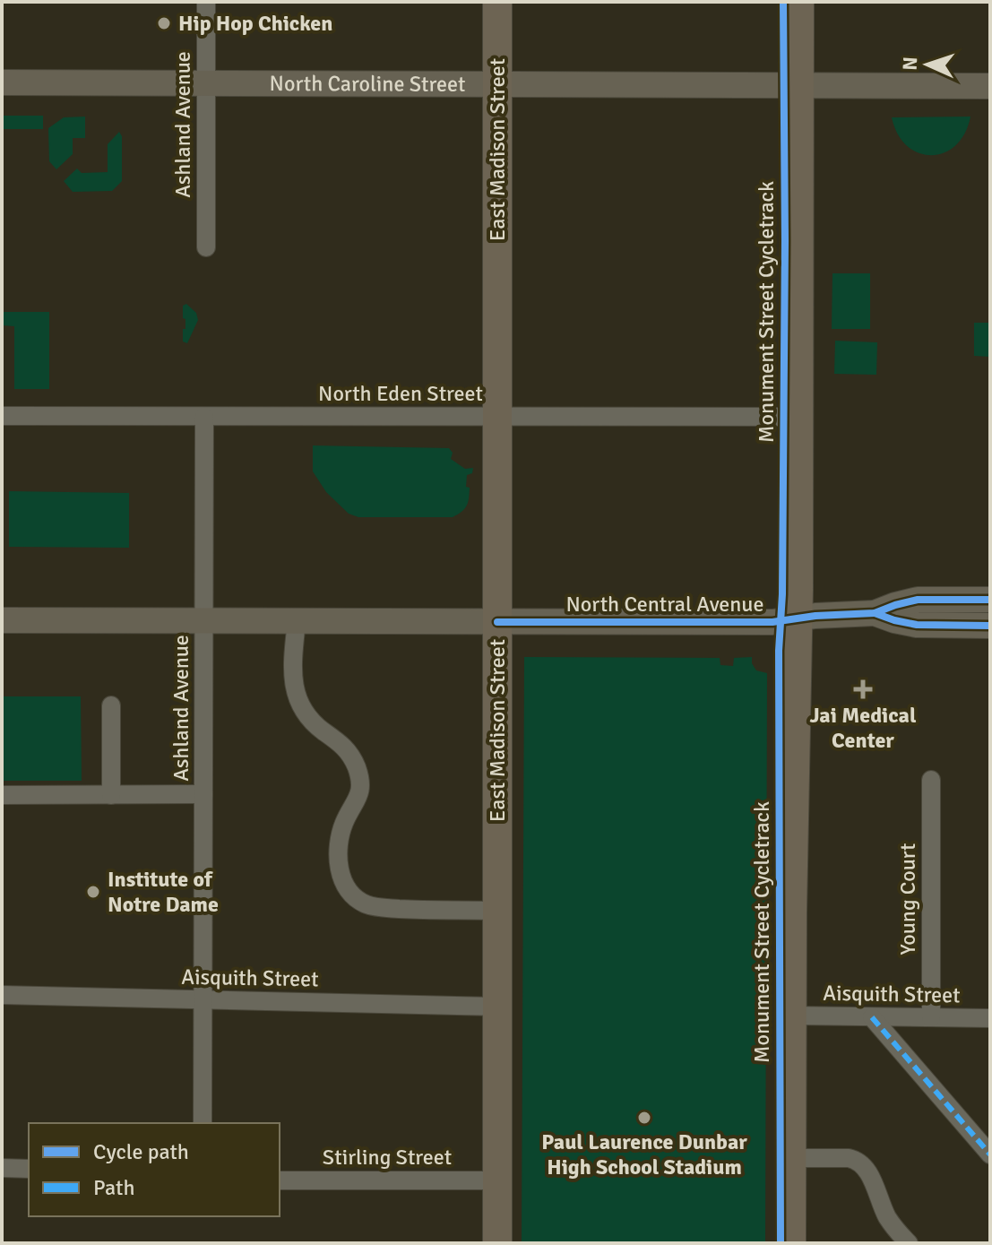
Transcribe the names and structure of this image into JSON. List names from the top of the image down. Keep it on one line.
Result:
{"streets":{"main road":["East Madison Street"],"street":["North Caroline Street","Ashland Avenue","North Eden Street","North Central Avenue","Young Court","Aisquith Street","Stirling Street"],"cycle path":["Monument Street Cycletrack"]},"crossings":[["North Caroline Street","Ashland Avenue"],["North Caroline Street","East Madison Street"],["Ashland Avenue","North Eden Street"],["Ashland Avenue","North Central Avenue"],["Ashland Avenue","Aisquith Street"],["East Madison Street","North Eden Street"],["East Madison Street","North Central Avenue"],["East Madison Street","Aisquith Street"],["East Madison Street","Stirling Street"],["Young Court","Aisquith Street"]],"places":{"other":["Hip Hop Chicken","Institute of Notre Dame","Paul Laurence Dunbar High School Stadium"],"health":["Jai Medical Center"]},"legend":["Cycle path","Path"],"north":"left"}
